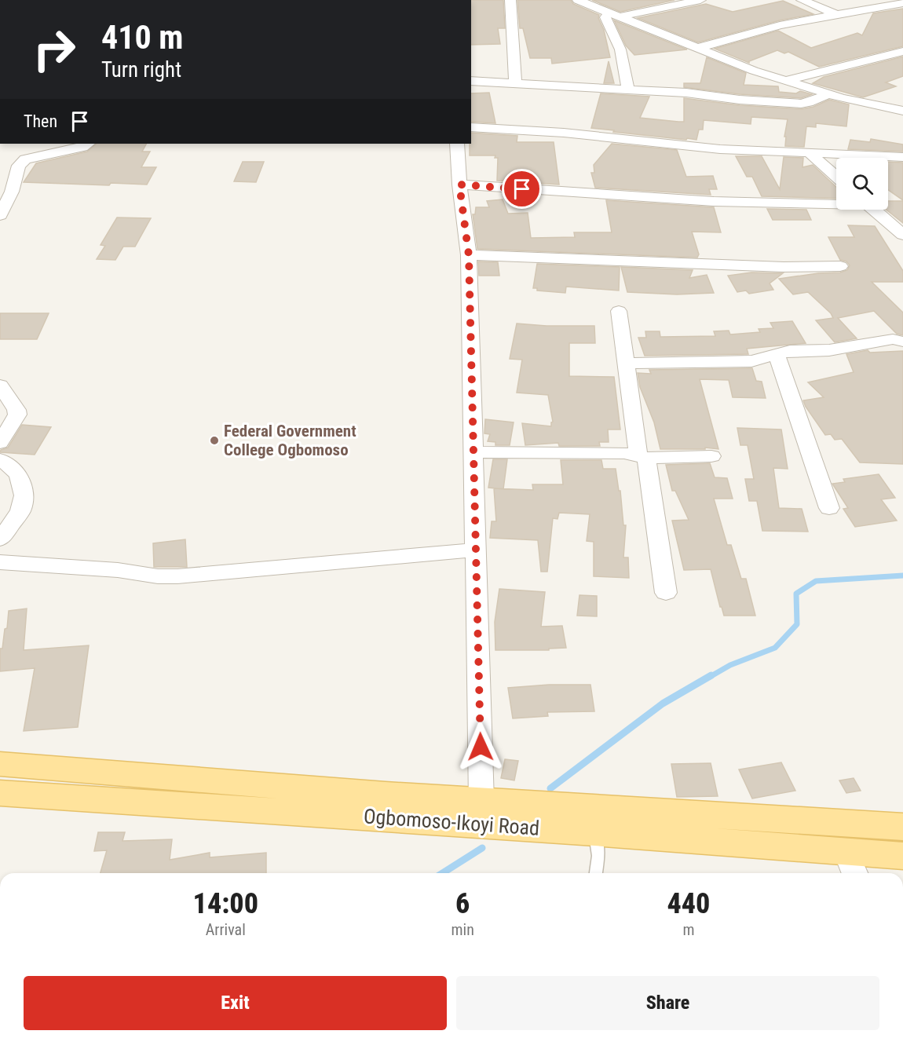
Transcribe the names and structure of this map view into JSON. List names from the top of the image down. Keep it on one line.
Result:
{"streets":{"main road":["Ogbomoso-Ikoyi Road"]},"places":["Federal Government College Ogbomoso"],"page":{"turn":["410 m","Turn right"],"then":"Then","eta":["14:00","Arrival","6","min","440","m"],"buttons":["Exit","Share"]}}
